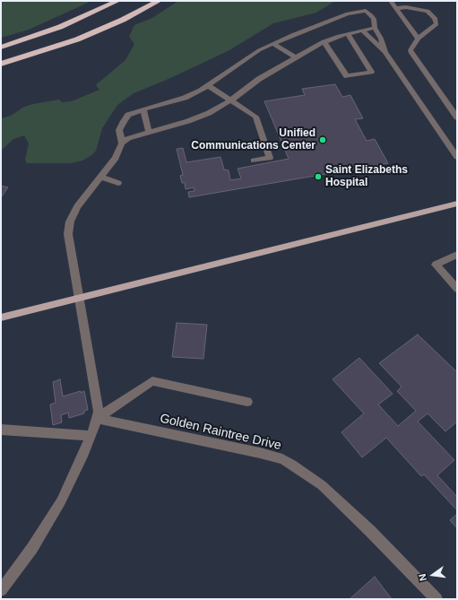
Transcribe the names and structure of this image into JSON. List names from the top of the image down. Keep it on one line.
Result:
{"streets":{"lane":["Golden Raintree Drive"]},"places":["Unified Communications Center","Saint Elizabeths Hospital"],"north":"left"}
